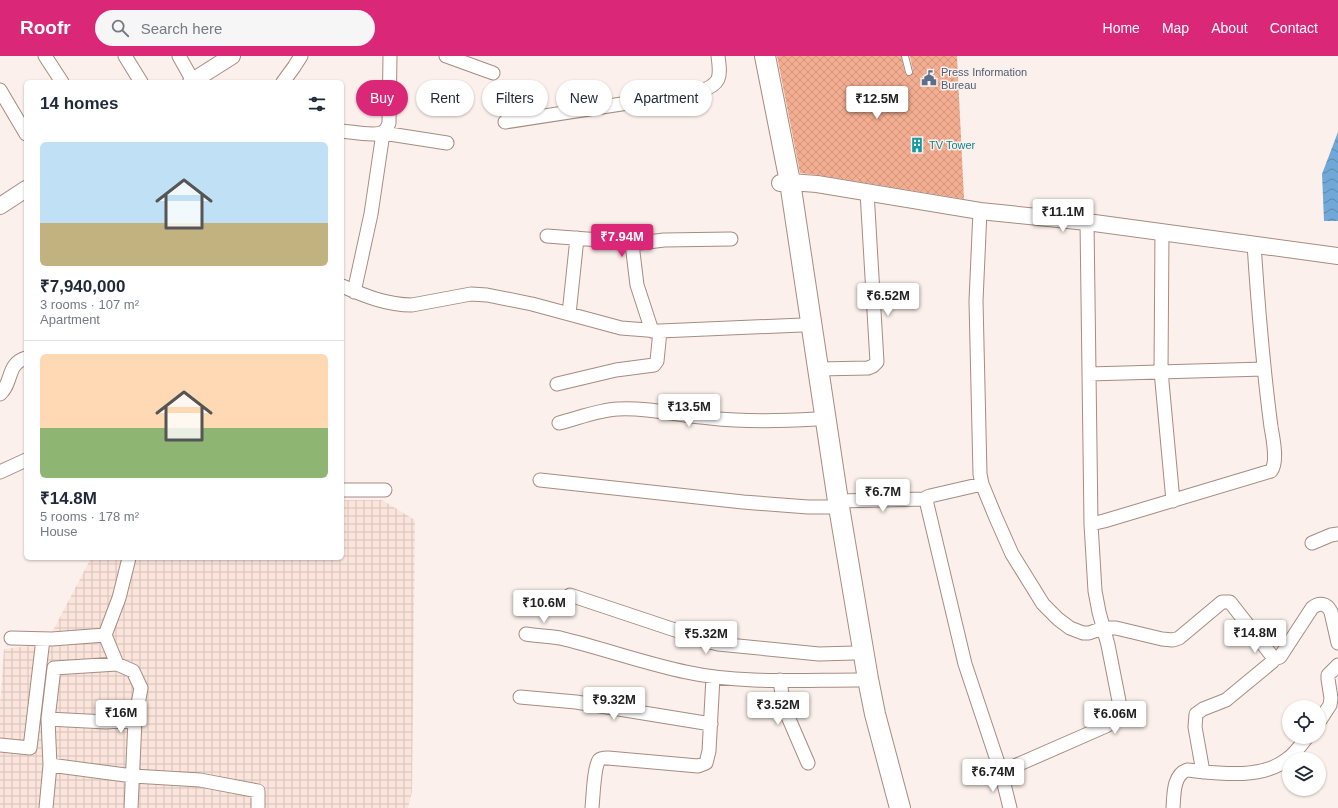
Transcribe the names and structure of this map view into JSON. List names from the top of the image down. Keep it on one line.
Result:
{"places":{"public building":["Press Information Bureau"],"building":["TV Tower"]},"page":{"header":"Roofr","search":"Search here","nav":["Home","Map","About","Contact"],"chip":["Buy","Rent","Filters","New","Apartment"],"heading":"14 homes","price":["₹12.5M","₹11.1M","₹7.94M","₹6.52M","₹13.5M","₹6.7M","₹10.6M","₹14.8M","₹5.32M","₹9.32M","₹3.52M","₹16M","₹6.06M","₹6.74M"],"list":[{"name":"₹7,940,000","note":"3 rooms · 107 m² · Apartment"},{"name":"₹14.8M","note":"5 rooms · 178 m² · House"}]}}
